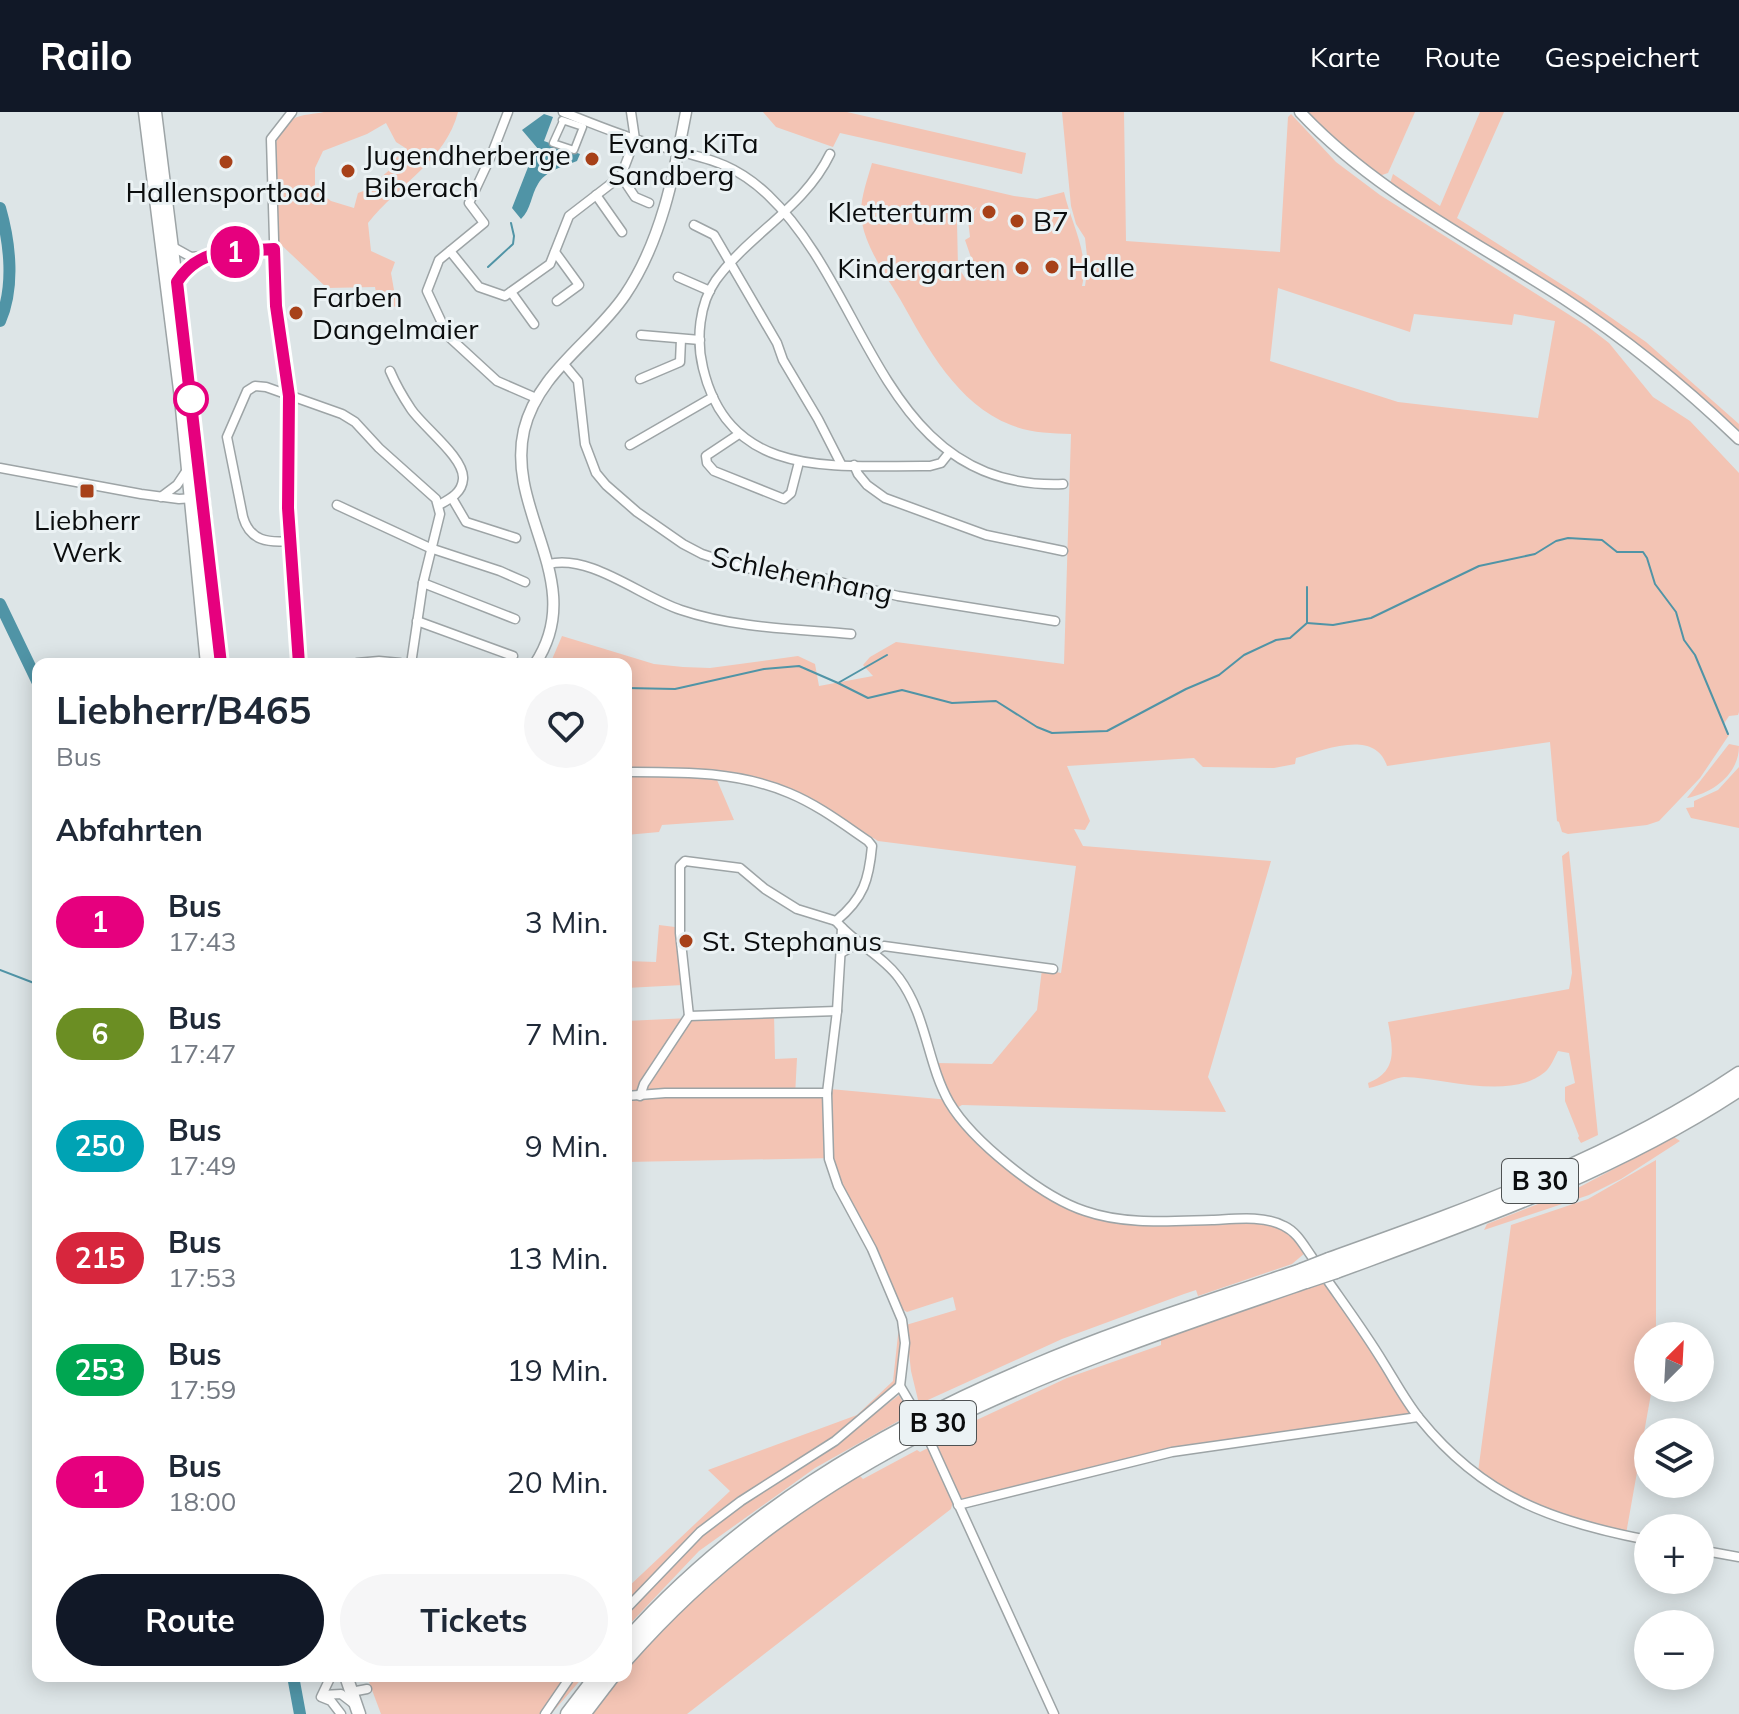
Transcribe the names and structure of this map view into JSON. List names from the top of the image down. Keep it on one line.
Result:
{"streets":{"highway":["B 30"],"street":["Schlehenhang"]},"places":{"other":["Evang. KiTa Sandberg","Hallensportbad","Jugendherberge Biberach","Kletterturm","B7","Halle","Kindergarten","Farben Dangelmaier","St. Stephanus"],"transit":["Liebherr Werk"]},"lines":["bus line 1"],"north":"top right","page":{"header":"Railo","nav":["Karte","Route","Gespeichert"],"on_map":"1","heading":[["Liebherr/B465","Bus"],"Abfahrten"],"list":[{"mark":"1","name":"Bus","note":"17:43","value":"3 Min."},{"mark":"6","name":"Bus","note":"17:47","value":"7 Min."},{"mark":"250","name":"Bus","note":"17:49","value":"9 Min."},{"mark":"215","name":"Bus","note":"17:53","value":"13 Min."},{"mark":"253","name":"Bus","note":"17:59","value":"19 Min."},{"mark":"1","name":"Bus","note":"18:00","value":"20 Min."}],"map_buttons":["+","−"],"buttons":["Route","Tickets"]}}
